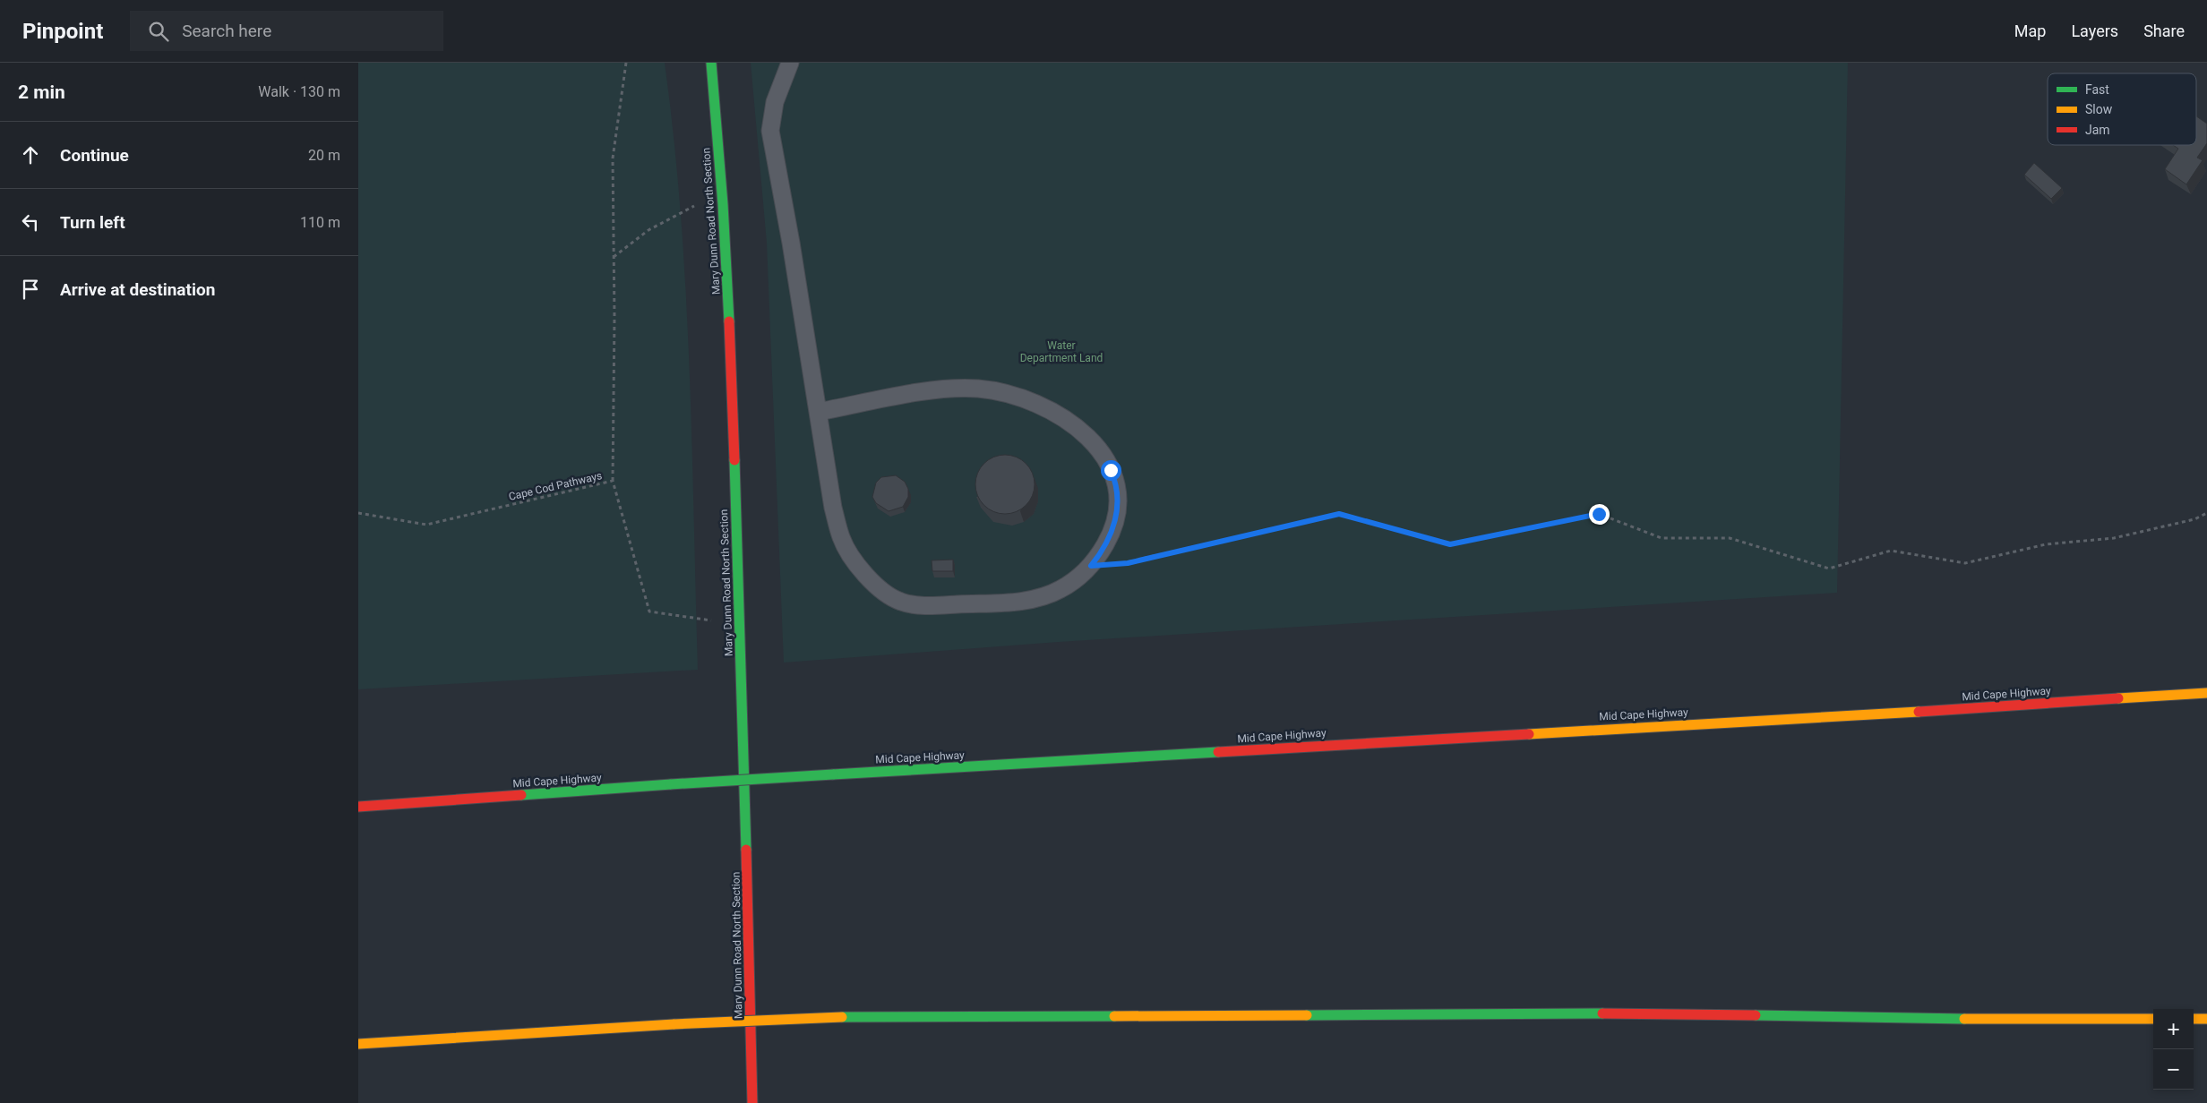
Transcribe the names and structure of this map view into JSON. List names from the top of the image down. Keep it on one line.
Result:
{"streets":{"main road":["Mary Dunn Road North Section","Mid Cape Highway"],"path":["Cape Cod Pathways"]},"crossings":[["Mary Dunn Road North Section","Cape Cod Pathways"]],"parks":["Water Department Land"],"legend":["Fast","Slow","Jam"],"page":{"header":"Pinpoint","search":"Search here","nav":["Map","Layers","Share"],"heading":["2 min","Walk · 130 m"],"list":[["Continue","20 m"],["Turn left","110 m"],"Arrive at destination"],"map_buttons":["+","−"]}}
